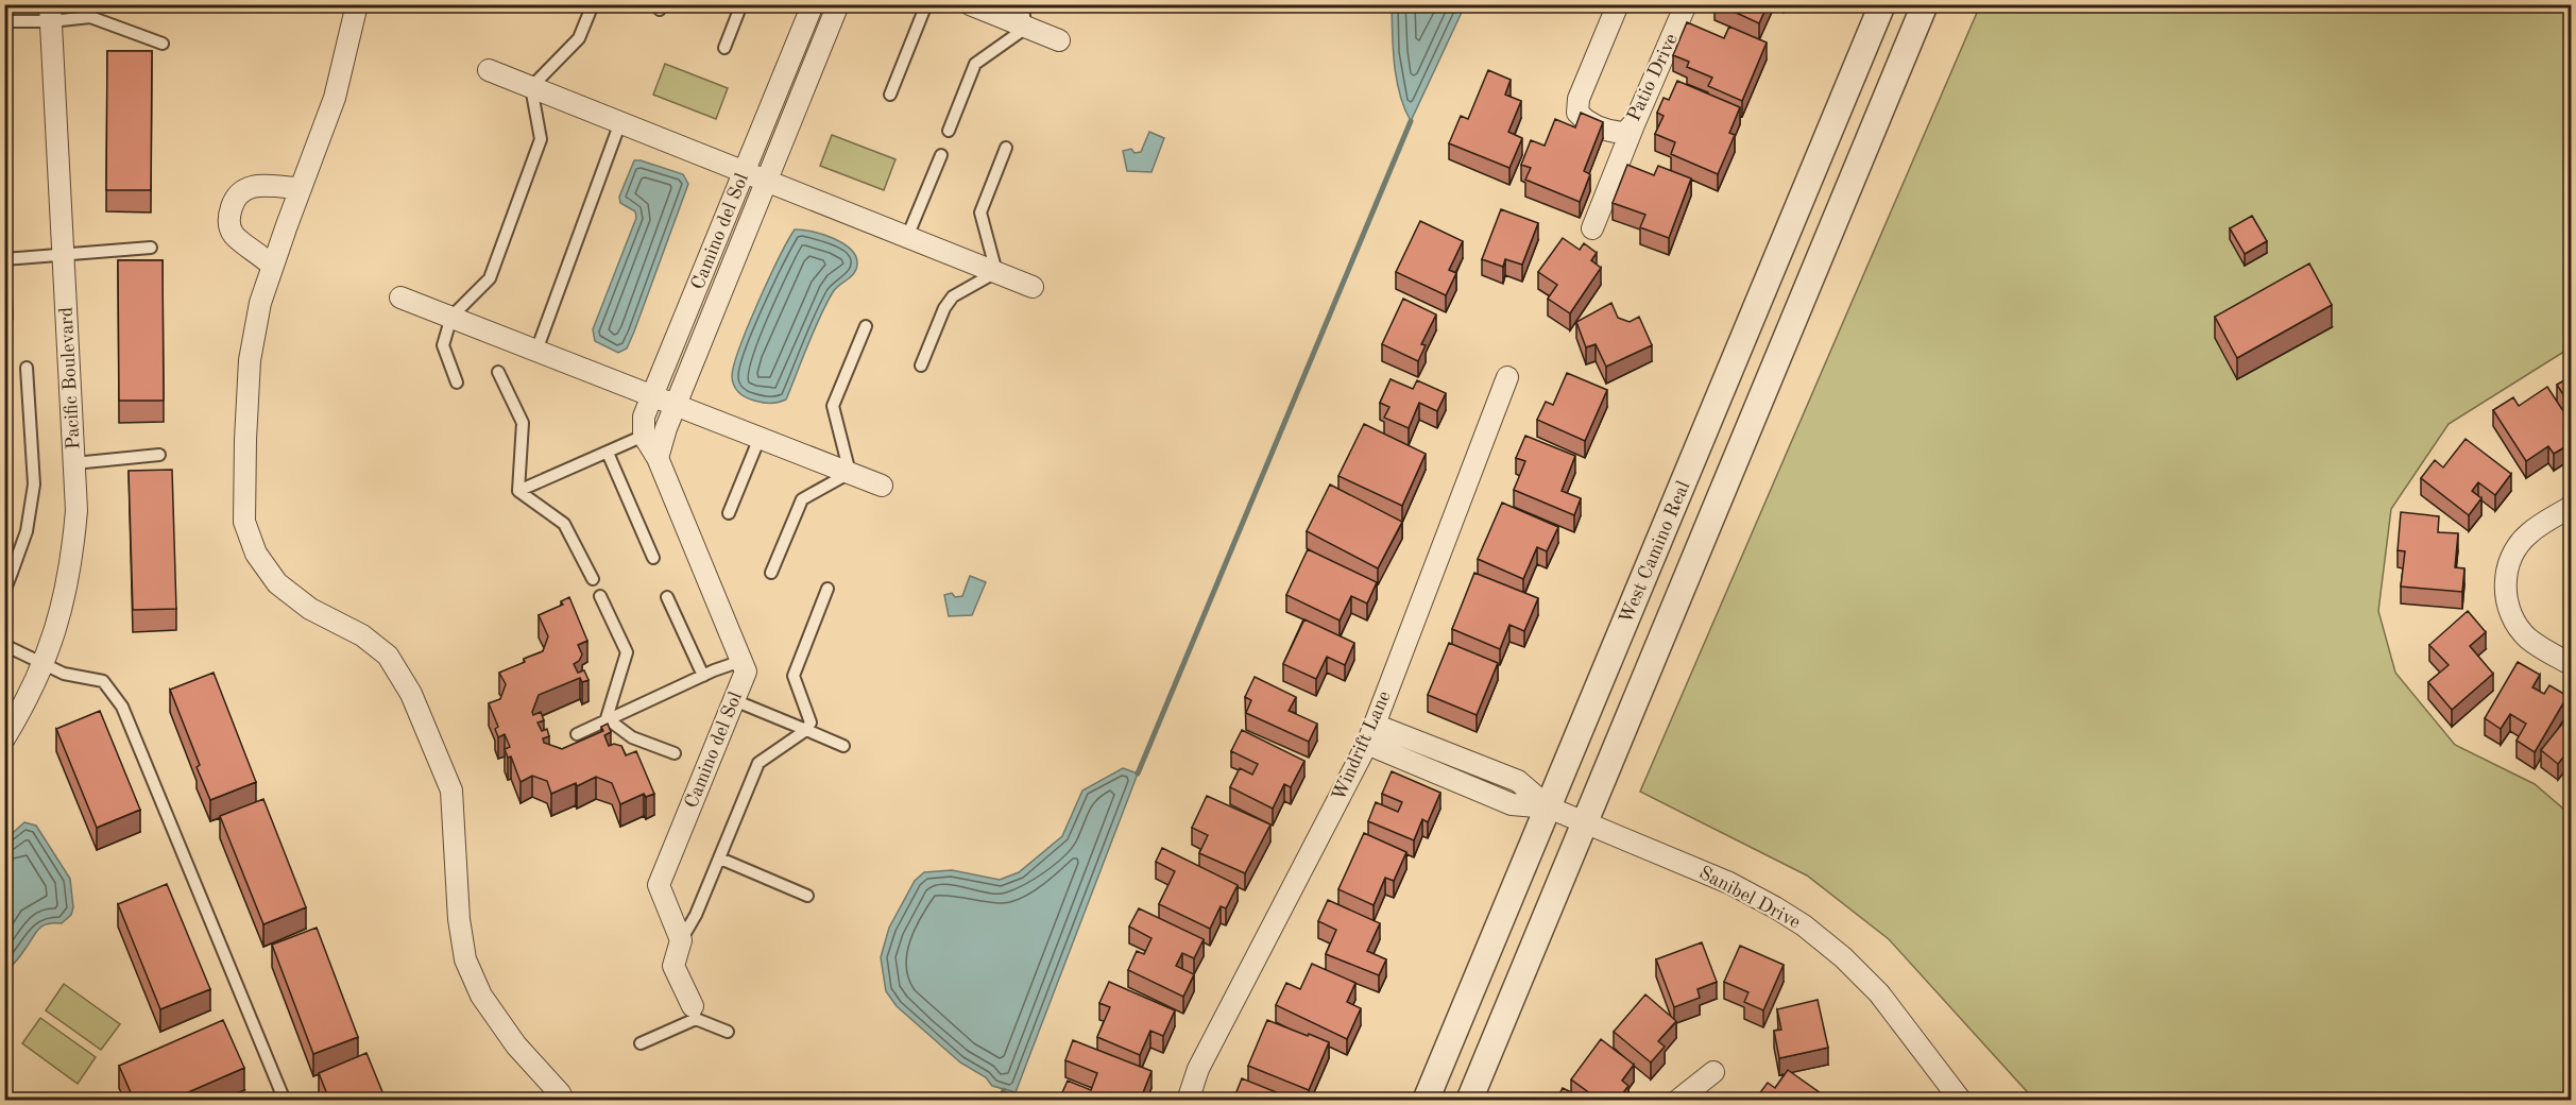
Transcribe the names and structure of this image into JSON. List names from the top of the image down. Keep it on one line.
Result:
{"streets":{"street":["Patio Drive","Camino del Sol","Pacific Boulevard","West Camino Real","Windrift Lane","Sanibel Drive"]},"crossings":[["West Camino Real","Sanibel Drive"],["Windrift Lane","Sanibel Drive"]]}
